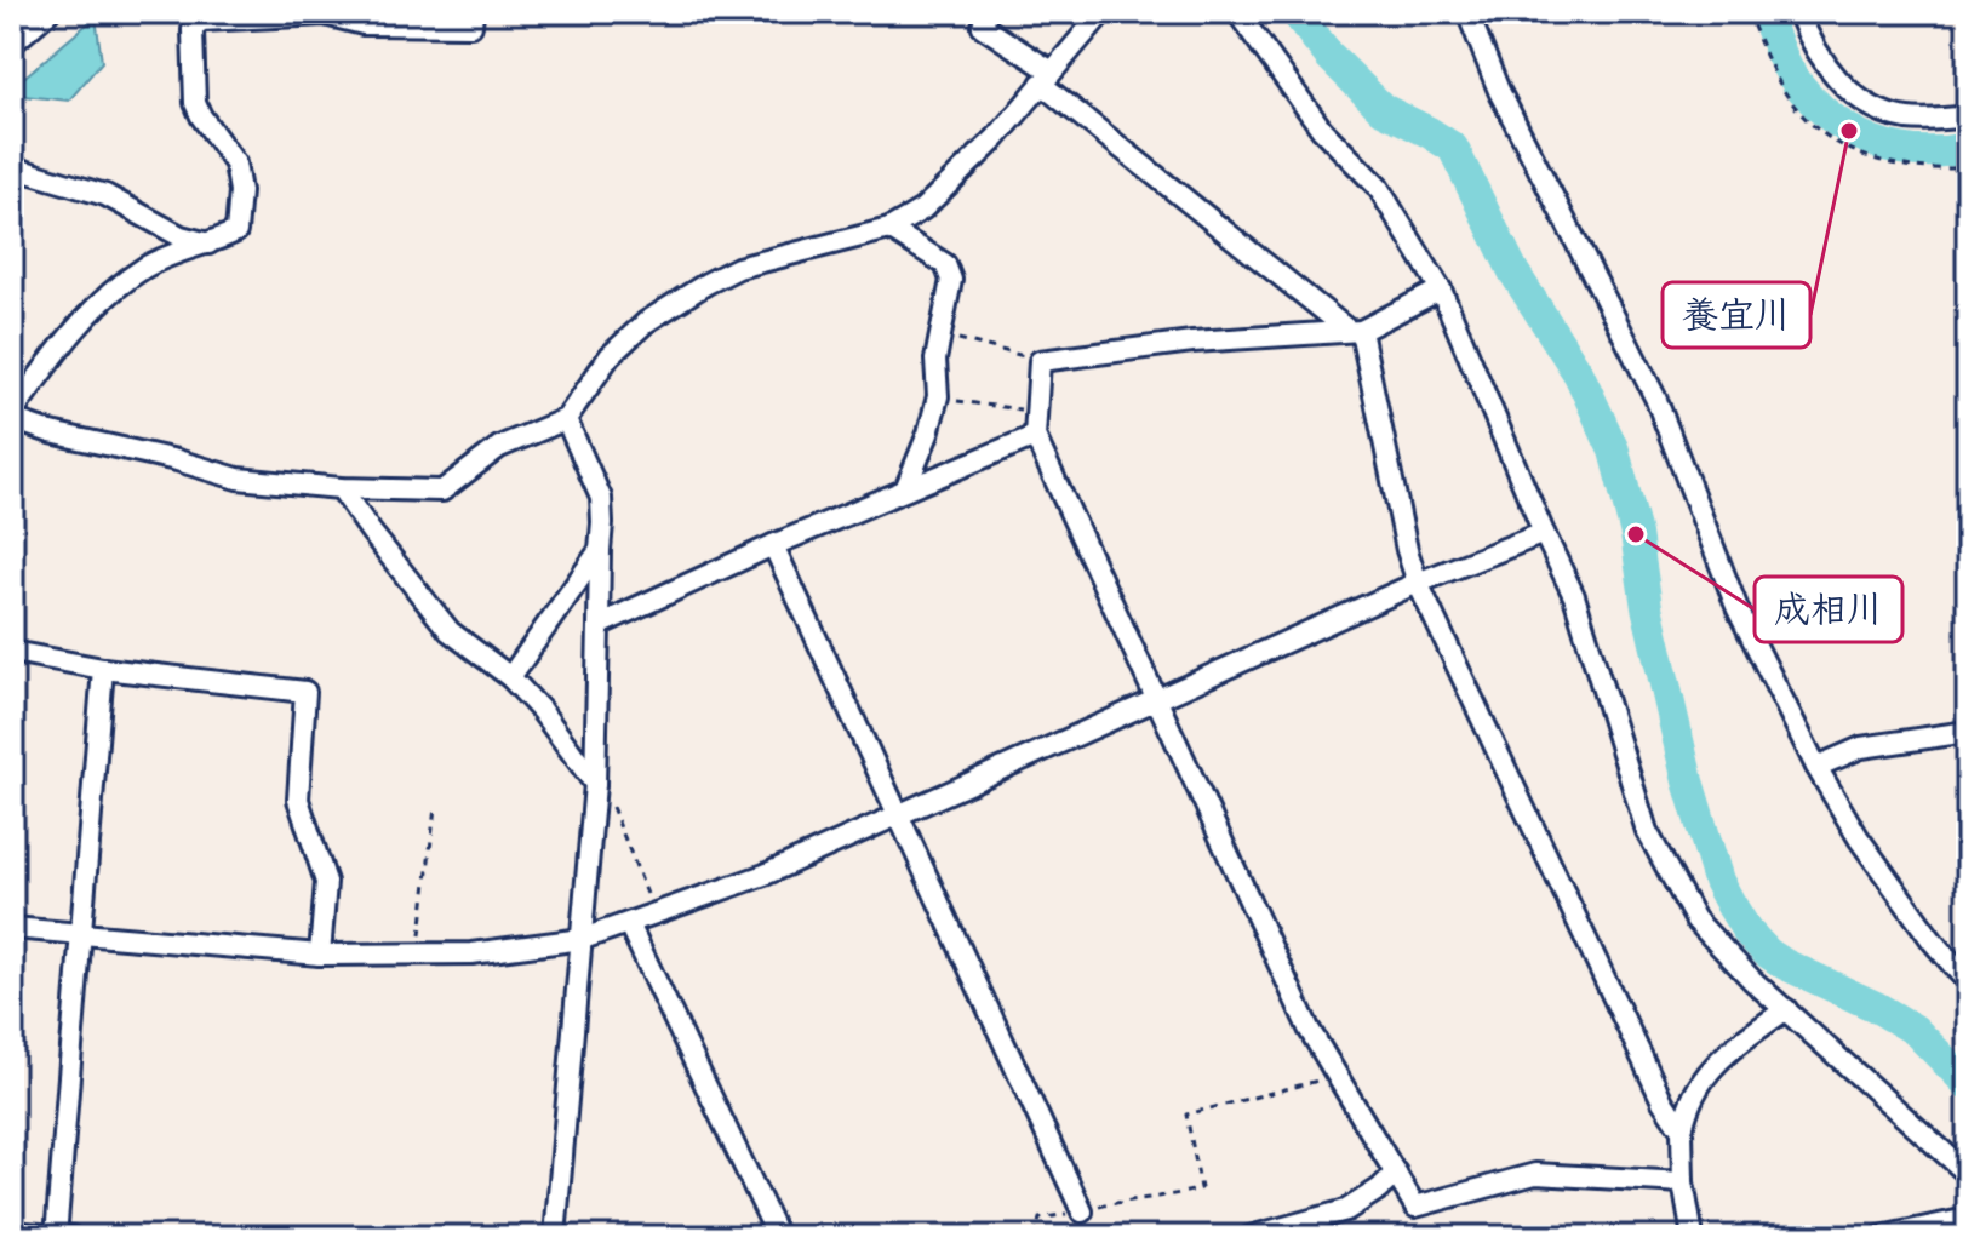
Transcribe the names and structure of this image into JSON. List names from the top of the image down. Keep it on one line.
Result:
{"places":["養宜川","成相川"]}
